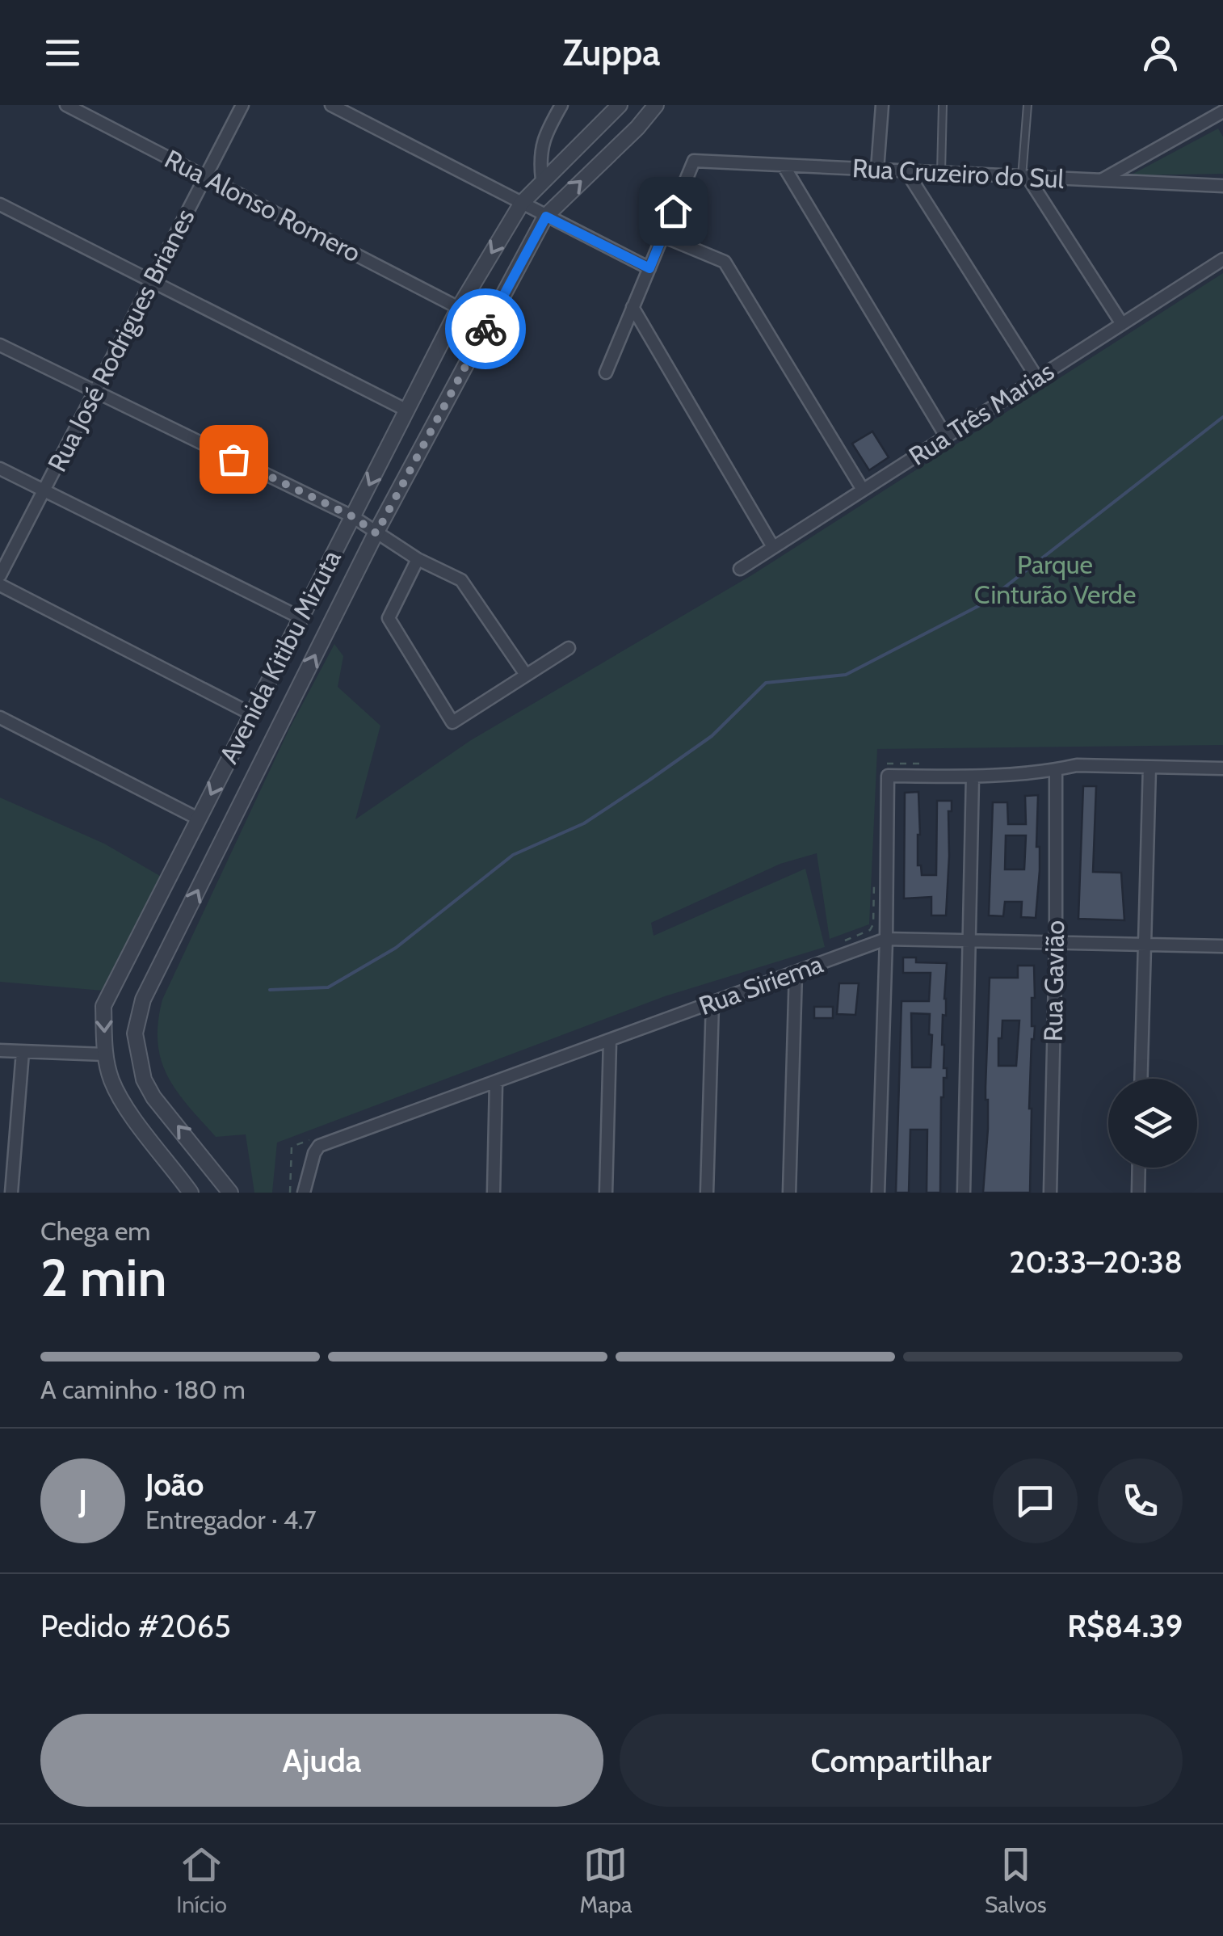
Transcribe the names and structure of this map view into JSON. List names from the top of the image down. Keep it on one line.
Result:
{"streets":{"street":["Rua Cruzeiro do Sul","Rua Alonso Romero","Rua José Rodrigues Brianes","Rua Três Marias","Avenida Kitibu Mizuta","Rua Gavião","Rua Siriema"]},"crossings":[["Rua Alonso Romero","Rua José Rodrigues Brianes"],["Rua Alonso Romero","Avenida Kitibu Mizuta"],["Rua Gavião","Rua Siriema"]],"parks":["Parque Cinturão Verde"],"page":{"header":"Zuppa","heading":["2 min","Chega em","20:33–20:38"],"panel":["João","Entregador · 4.7","Pedido #2065","R$84.39"],"bar":"A caminho · 180 m","round":"J","buttons":["Ajuda","Compartilhar"],"tabs":["Início","Mapa","Salvos"]}}
